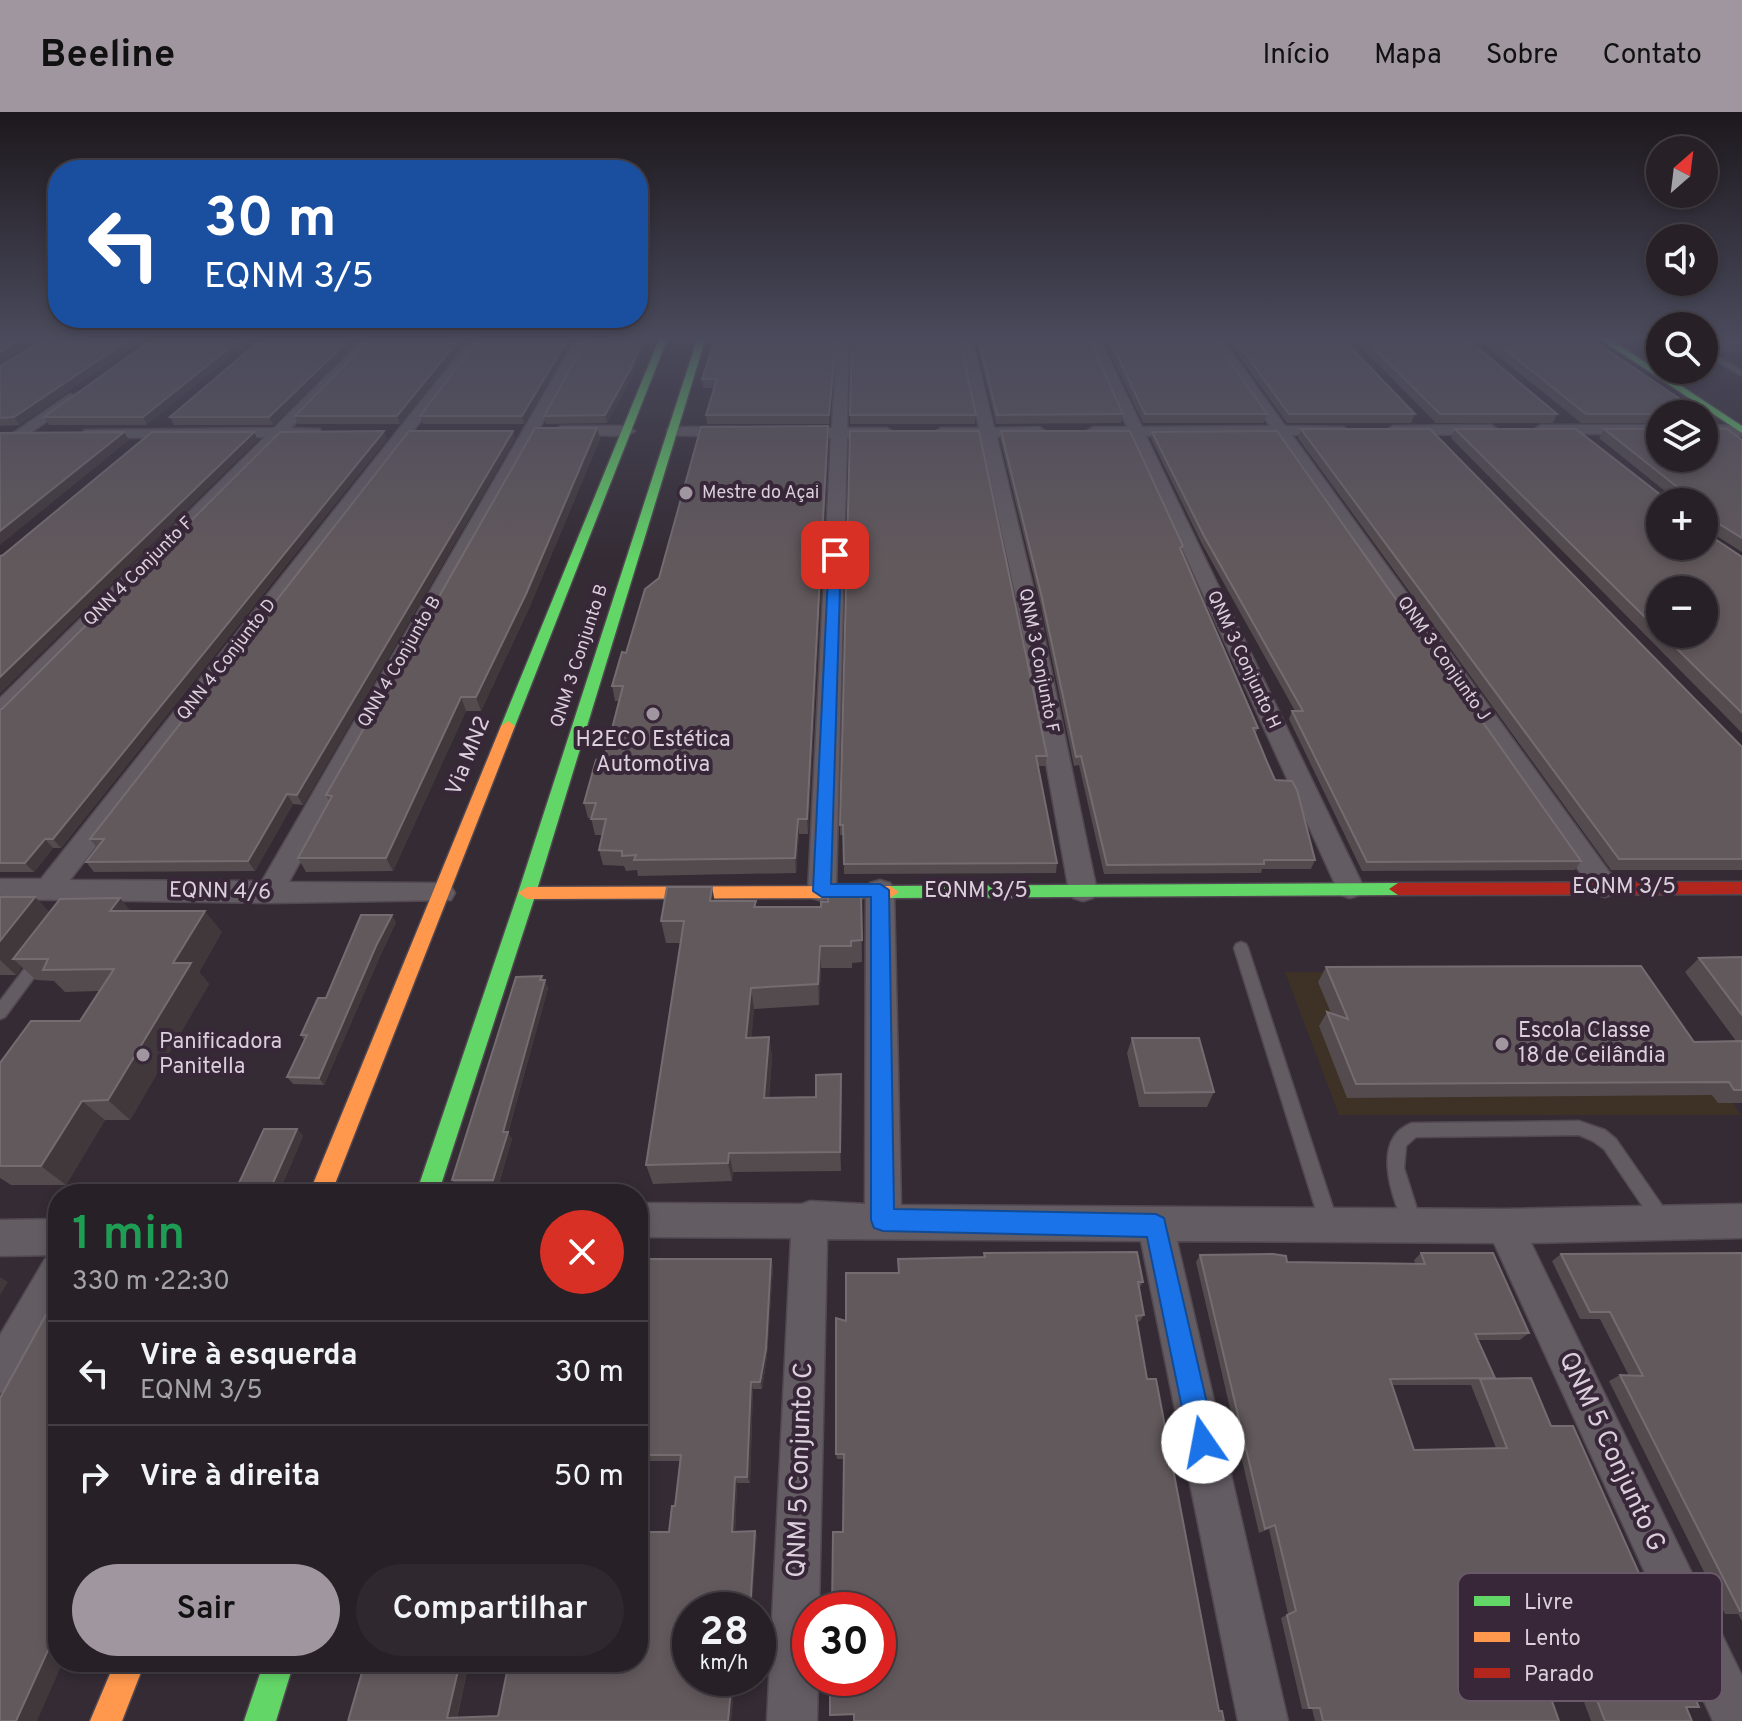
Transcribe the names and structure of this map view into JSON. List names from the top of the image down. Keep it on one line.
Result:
{"streets":{"main road":["QNM 3 Conjunto B","Via MN2","EQNM 3/5"],"street":["QNN 4 Conjunto F","QNM 3 Conjunto J","QNN 4 Conjunto D","QNM 3 Conjunto H","QNM 3 Conjunto F","QNN 4 Conjunto B","EQNN 4/6","QNM 5 Conjunto G","QNM 5 Conjunto C"]},"crossings":[["QNM 3 Conjunto B","EQNM 3/5"],["QNM 3 Conjunto J","EQNM 3/5"],["QNN 4 Conjunto D","EQNN 4/6"],["QNM 3 Conjunto H","EQNM 3/5"],["QNM 3 Conjunto F","EQNM 3/5"],["QNN 4 Conjunto B","EQNN 4/6"],["Via MN2","EQNN 4/6"]],"places":["Mestre do Açai","H2ECO Estética Automotiva","Escola Classe 18 de Ceilândia","Panificadora Panitella"],"legend":["Livre","Lento","Parado"],"north":"top right","page":{"header":"Beeline","nav":["Início","Mapa","Sobre","Contato"],"map_buttons":["+","−"],"turn":["30 m","EQNM 3/5"],"heading":["1 min","330 m · 22:30"],"list":[{"name":"Vire à esquerda","note":"EQNM 3/5","value":"30 m"},{"name":"Vire à direita","value":"50 m"}],"buttons":["Sair","Compartilhar"],"speed":"28 km/h","limit":"30"}}
